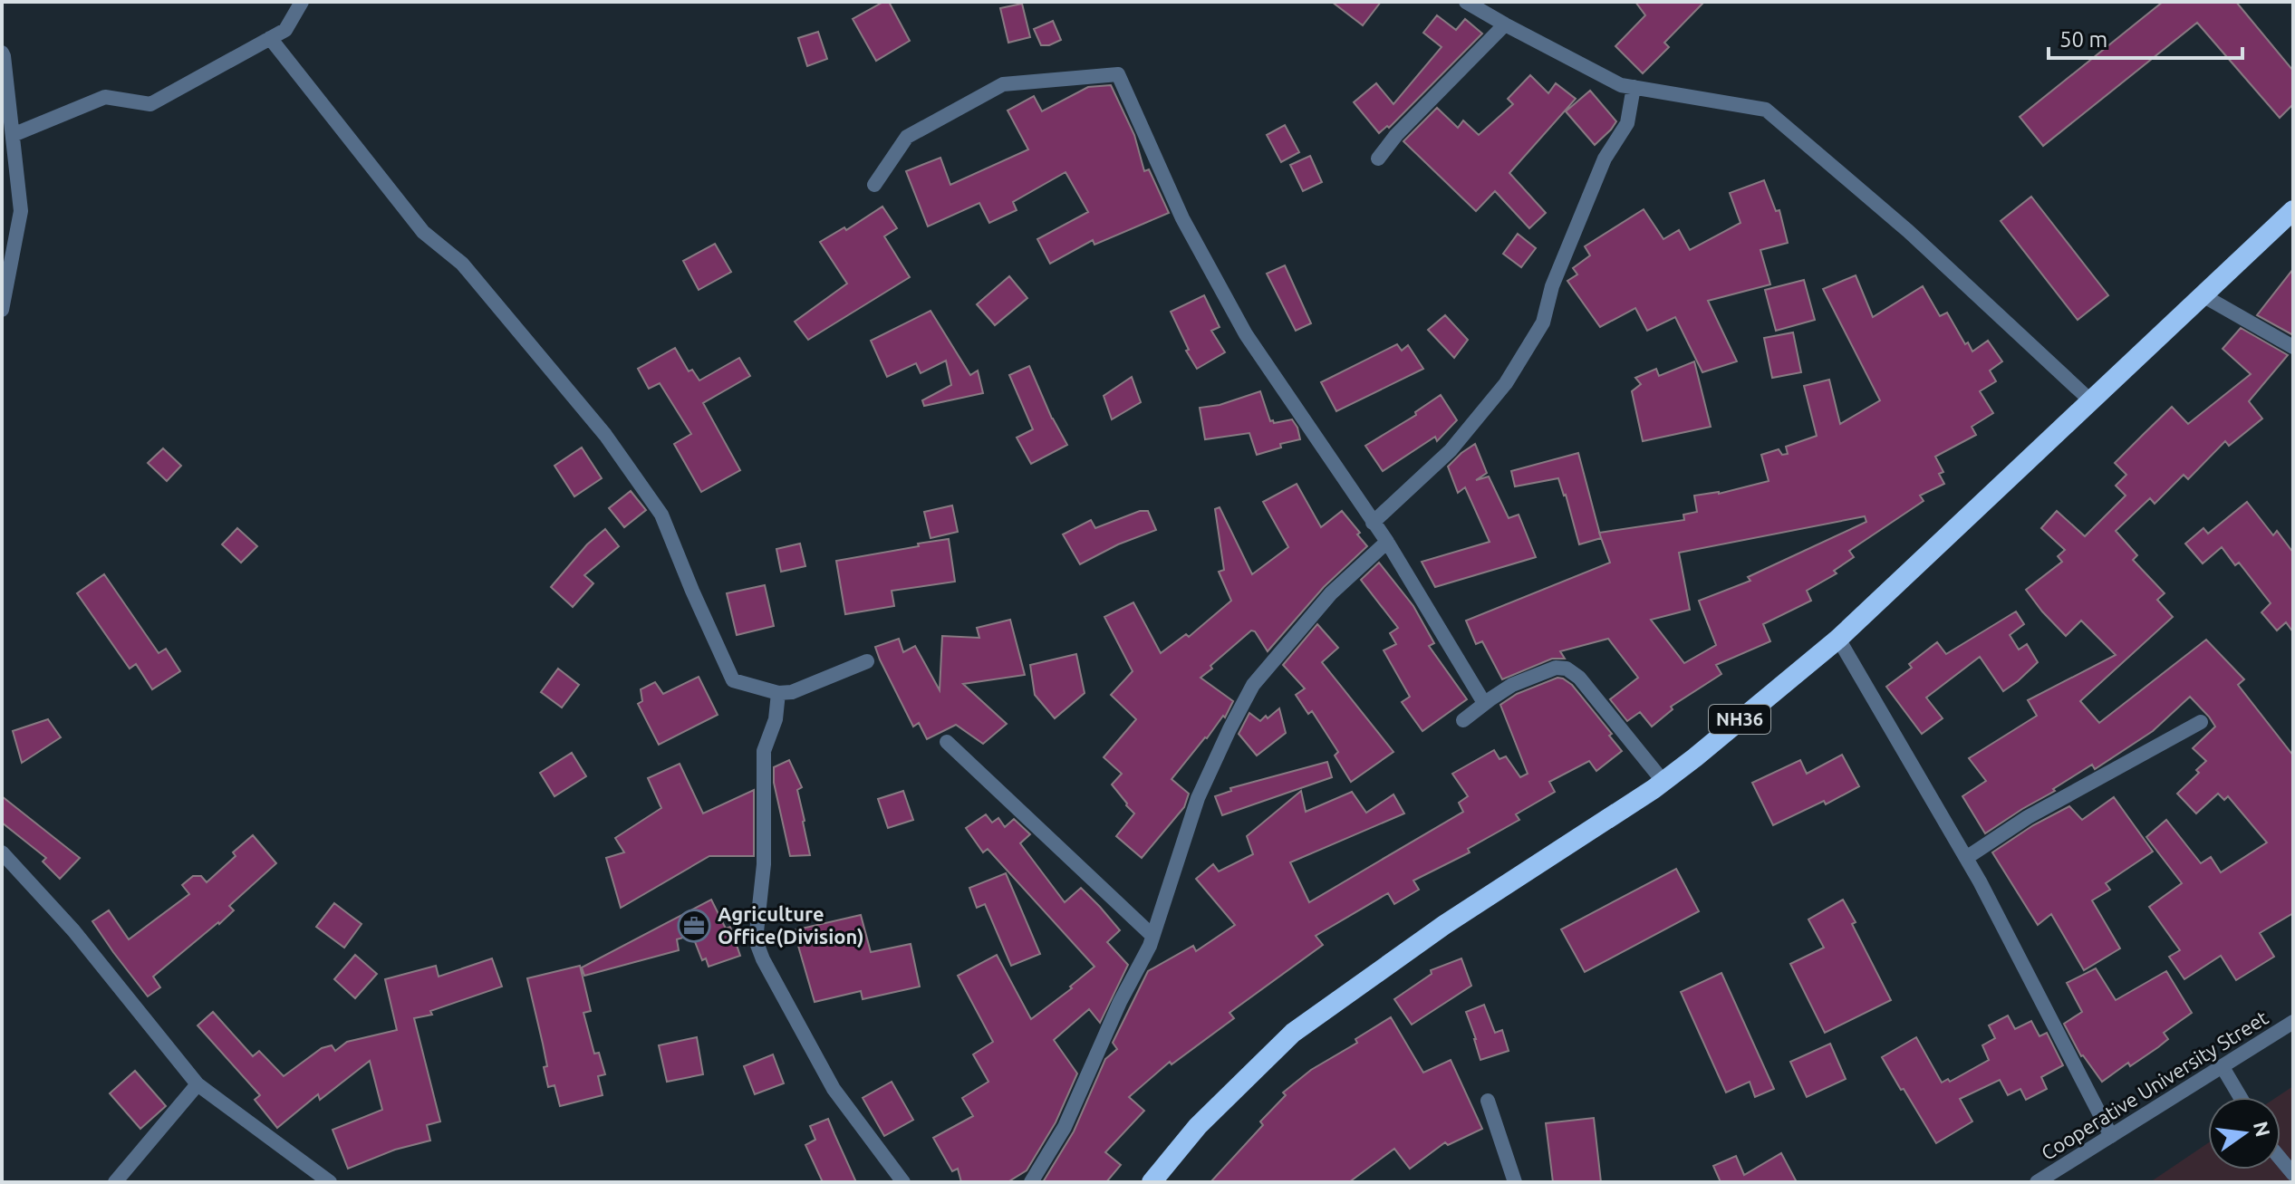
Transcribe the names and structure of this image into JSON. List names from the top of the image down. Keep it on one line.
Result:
{"streets":{"highway":["NH36"],"street":["Cooperative University Street"]},"places":{"office":["Agriculture Office(Division)"]},"scale_bar":"50 m","north":"right"}
